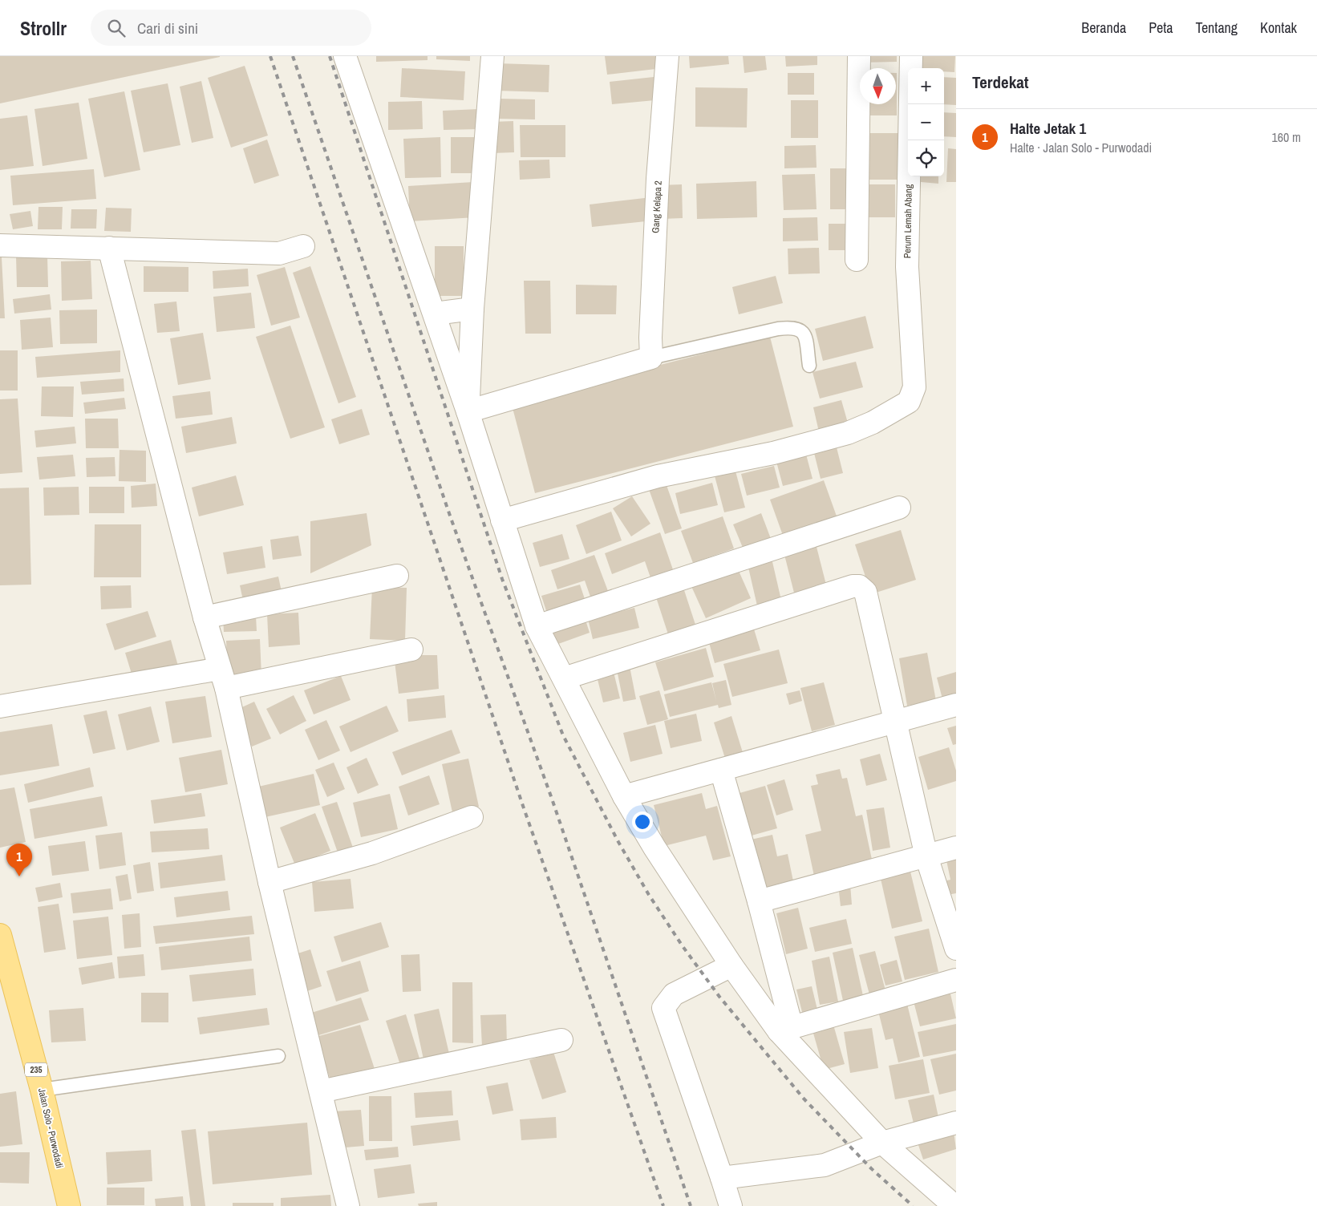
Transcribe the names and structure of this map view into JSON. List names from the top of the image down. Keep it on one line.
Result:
{"streets":{"main road":["235","Jalan Solo - Purwodadi"],"street":["Gang Kelapa 2","Perum Lemah Abang"]},"north":"bottom","page":{"header":"Strollr","search":"Cari di sini","nav":["Beranda","Peta","Tentang","Kontak"],"heading":"Terdekat","map_buttons":["+","−"],"list":[{"mark":"1","name":"Halte Jetak 1","note":"Halte · Jalan Solo - Purwodadi","value":"160 m"}],"pins":"1"}}
